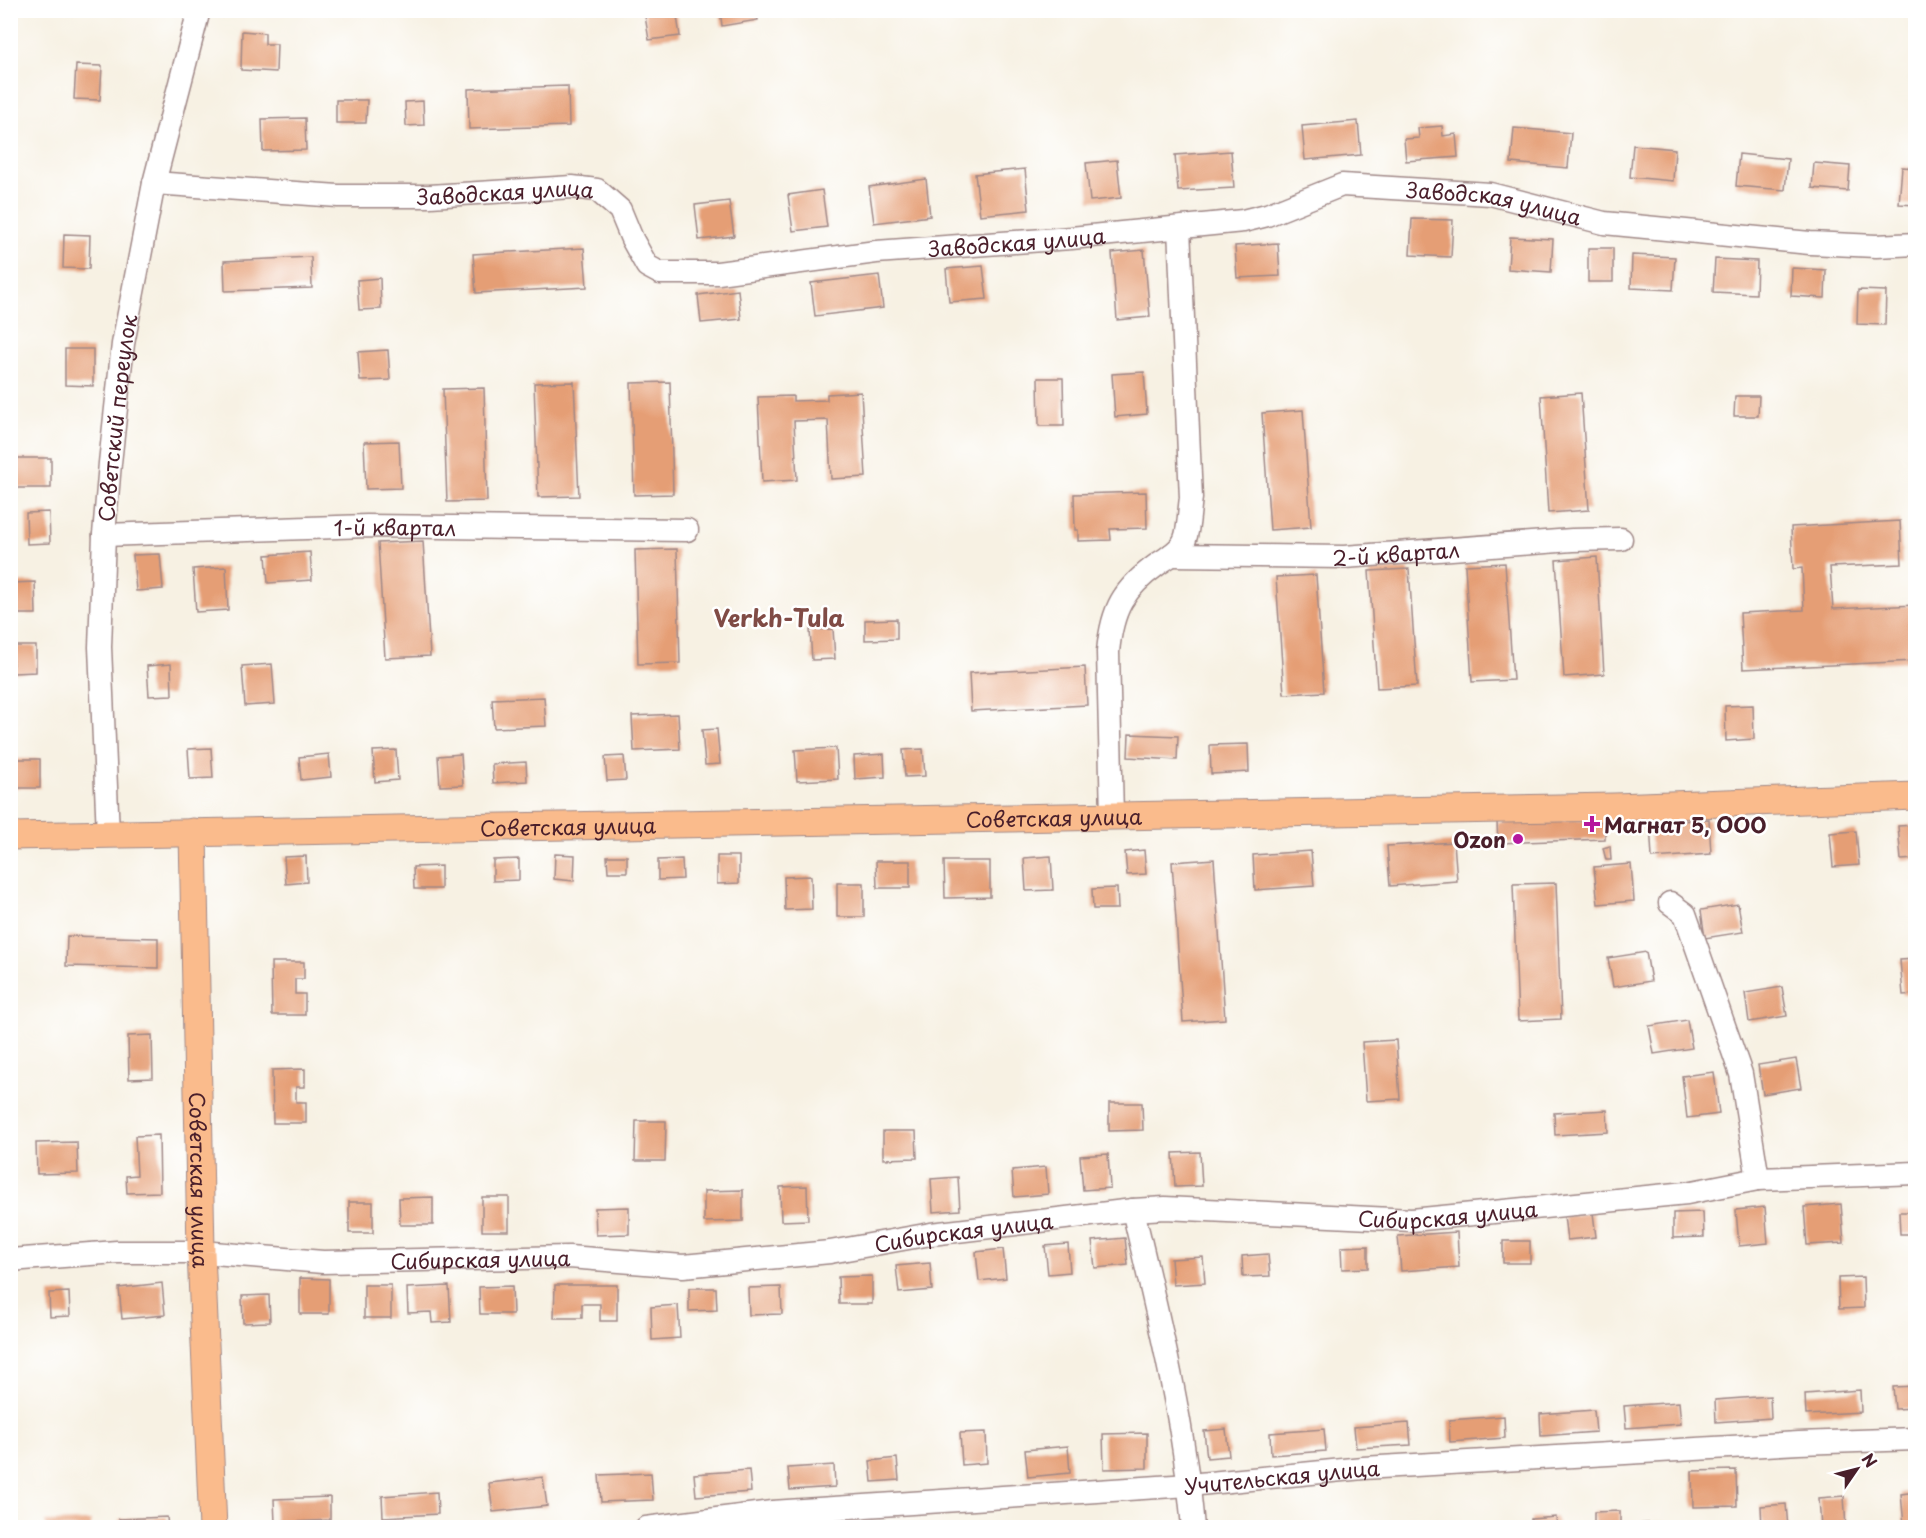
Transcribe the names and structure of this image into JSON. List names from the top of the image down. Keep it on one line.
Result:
{"streets":{"main road":["Советская улица"],"street":["Заводская улица","Советский переулок","1-й квартал","2-й квартал","Сибирская улица","Учительская улица"]},"crossings":[["Заводская улица","Советский переулок"],["Советский переулок","1-й квартал"],["Советский переулок","Советская улица"],["Советская улица","Сибирская улица"]],"districts":["Verkh-Tula"],"places":{"health":["Магнат 5, ООО"],"other":["Ozon"]},"north":"top right"}
